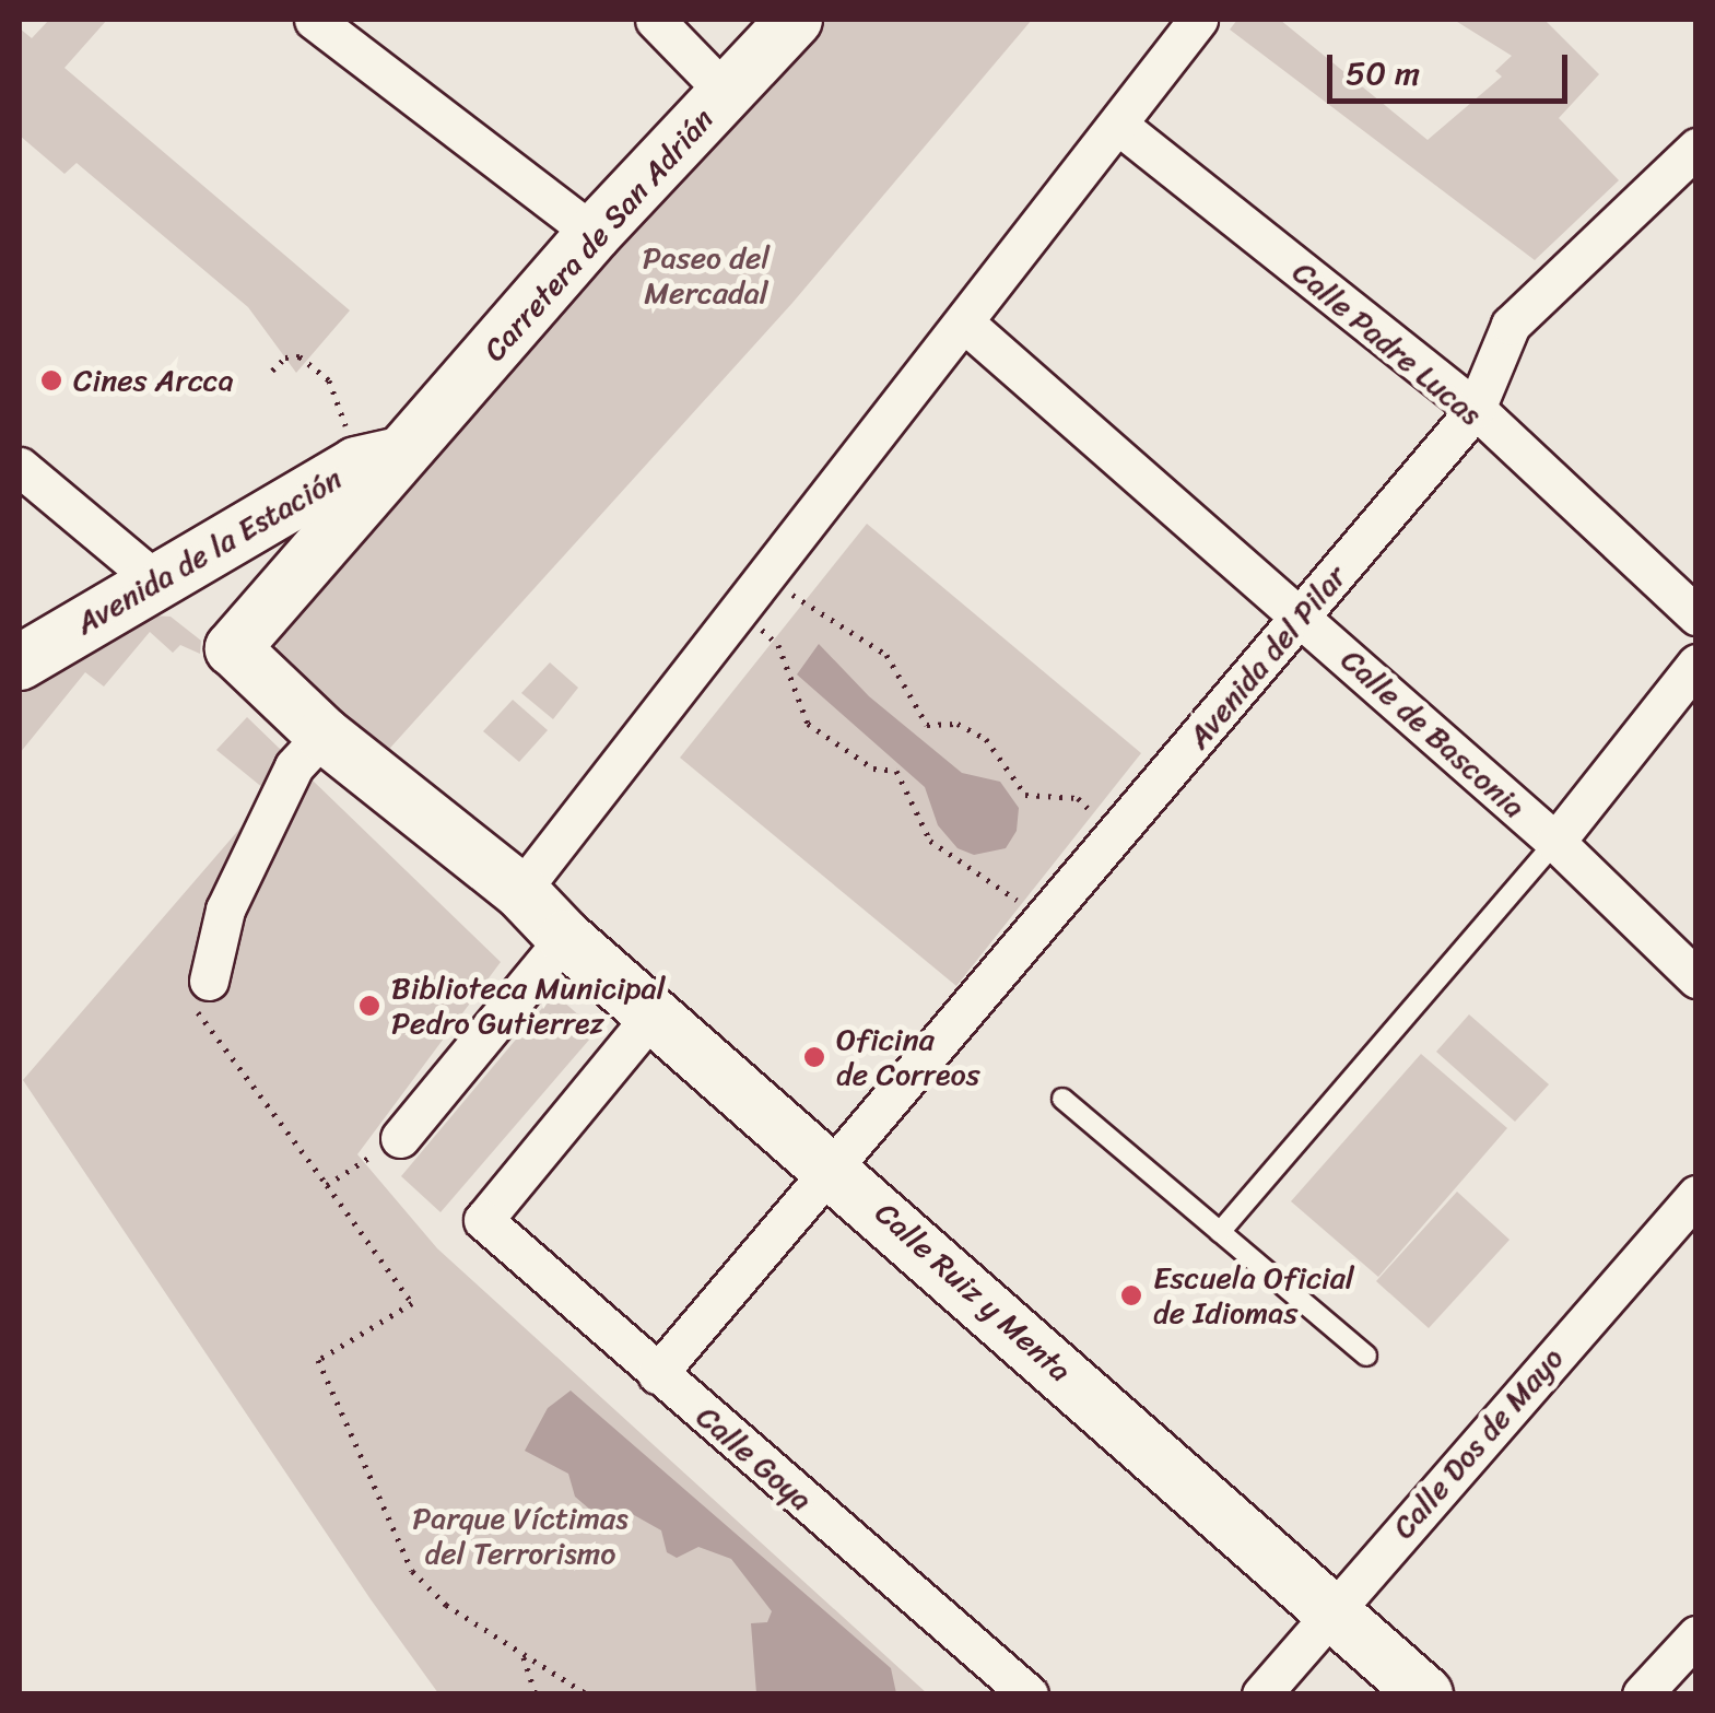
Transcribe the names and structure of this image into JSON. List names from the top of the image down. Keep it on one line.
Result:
{"streets":{"street":["Carretera de San Adrián","Calle Padre Lucas","Avenida de la Estación","Avenida del Pilar","Calle de Basconia","Calle Ruiz y Menta","Calle Dos de Mayo","Calle Goya"]},"crossings":[["Carretera de San Adrián","Avenida de la Estación"],["Carretera de San Adrián","Calle Ruiz y Menta"],["Calle Padre Lucas","Avenida del Pilar"],["Avenida del Pilar","Calle de Basconia"],["Avenida del Pilar","Calle Ruiz y Menta"],["Avenida del Pilar","Calle Goya"],["Calle Ruiz y Menta","Calle Dos de Mayo"],["Calle Ruiz y Menta","Calle Goya"]],"parks":["Paseo del Mercadal","Parque Víctimas del Terrorismo"],"places":["Cines Arcca","Biblioteca Municipal Pedro Gutierrez","Oficina de Correos","Escuela Oficial de Idiomas"],"scale_bar":"50 m"}
